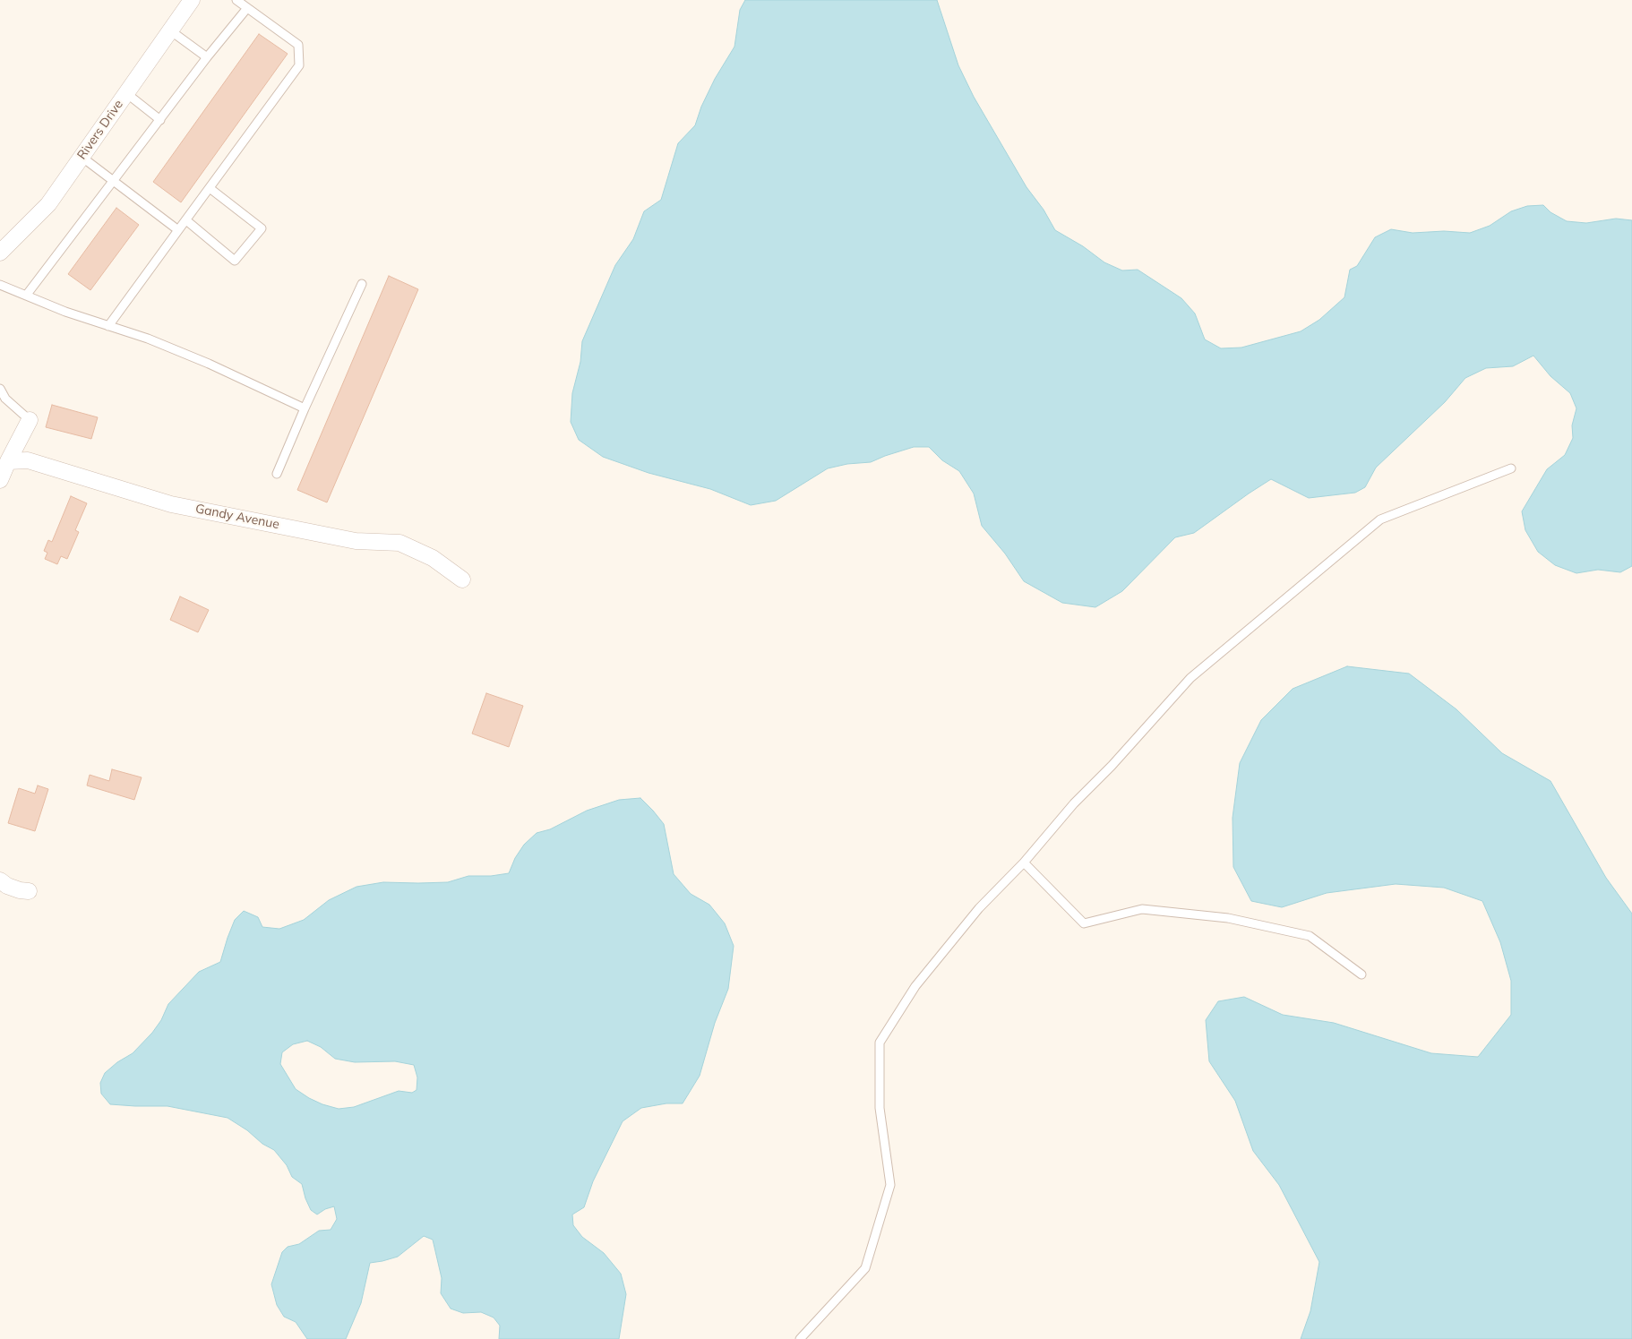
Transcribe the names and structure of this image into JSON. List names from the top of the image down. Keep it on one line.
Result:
{"streets":{"street":["Rivers Drive","Gandy Avenue"]}}
